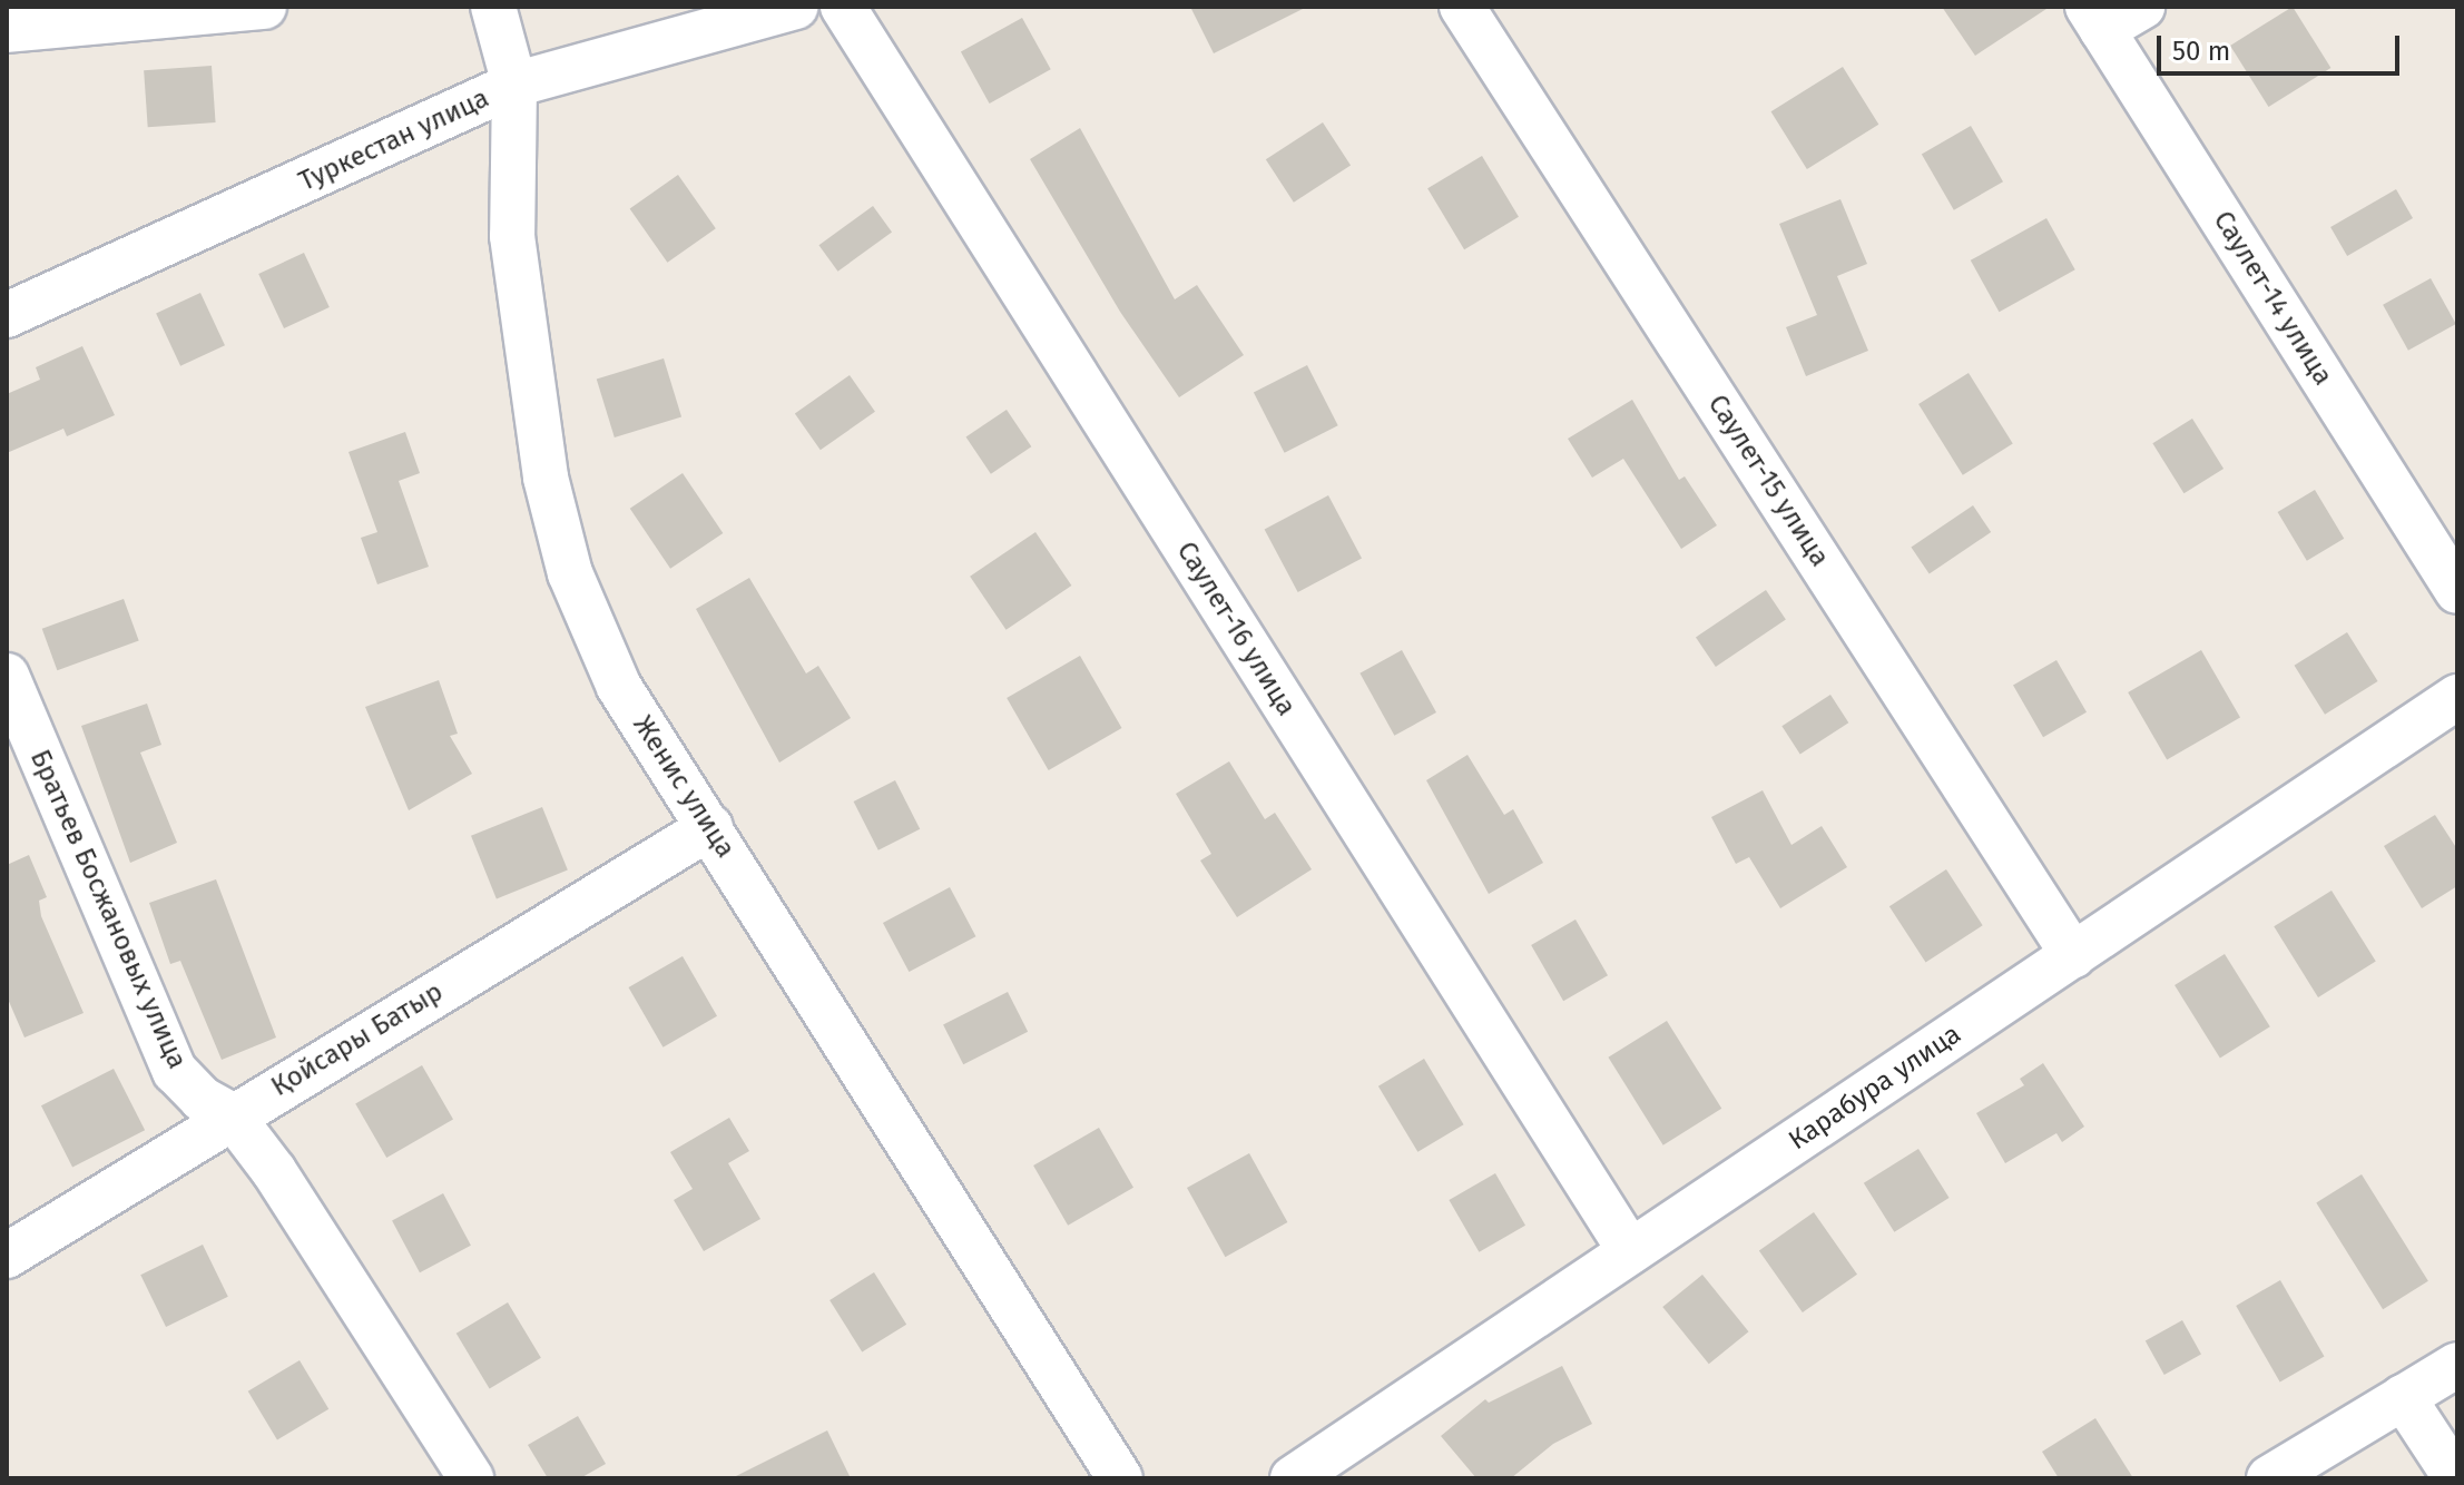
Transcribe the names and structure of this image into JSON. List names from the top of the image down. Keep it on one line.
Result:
{"streets":{"street":["Туркестан улица","Саулет-14 улица","Саулет-15 улица","Саулет-16 улица","Женис улица","Братьев Босжановых улица","Қойсары Батыр","Карабура улица"]},"crossings":[["Туркестан улица","Женис улица"],["Саулет-15 улица","Карабура улица"],["Саулет-16 улица","Карабура улица"],["Женис улица","Қойсары Батыр"],["Братьев Босжановых улица","Қойсары Батыр"]],"scale_bar":"50 m"}
